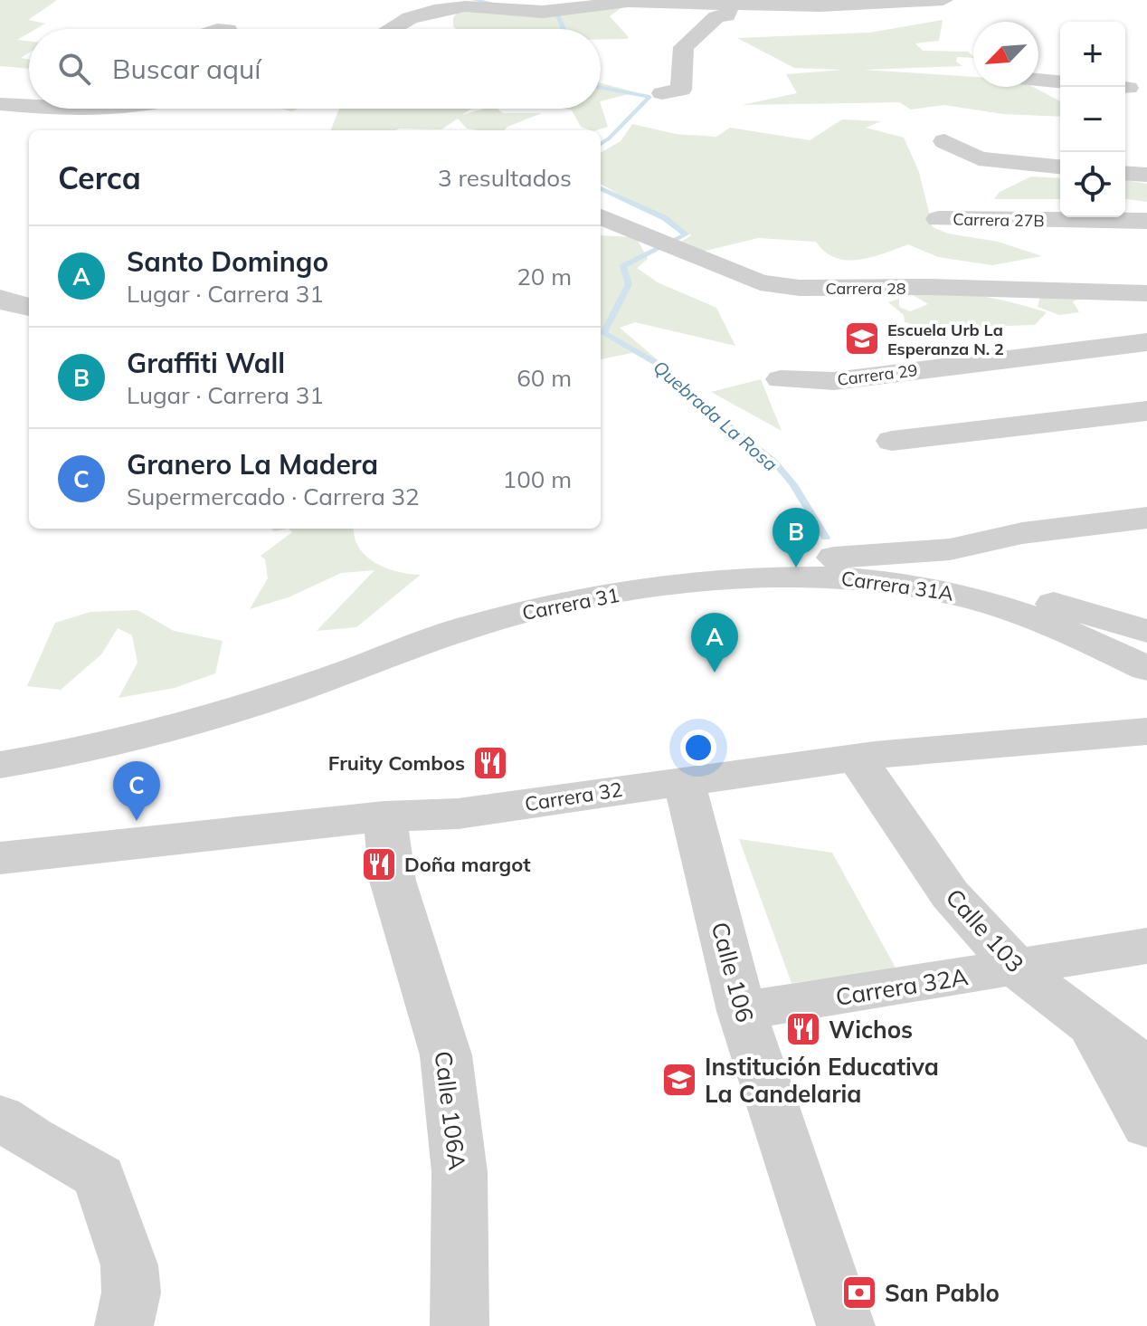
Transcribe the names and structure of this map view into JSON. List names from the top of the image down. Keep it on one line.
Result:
{"streets":{"street":["Carrera 27B","Carrera 28","Carrera 29","Carrera 31A","Carrera 31","Carrera 32","Calle 103","Calle 106","Carrera 32A","Calle 106A"]},"crossings":[["Carrera 31A","Carrera 31"],["Carrera 32","Calle 103"],["Carrera 32","Calle 106"],["Carrera 32","Calle 106A"],["Calle 103","Carrera 32A"],["Calle 106","Carrera 32A"]],"water":["Quebrada La Rosa"],"places":{"school or university":["Escuela Urb La Esperanza N. 2","Institución Educativa La Candelaria"],"restaurant":["Fruity Combos","Doña margot","Wichos"],"bank":["San Pablo"]},"north":"bottom left","page":{"map_buttons":["+","−"],"search":"Buscar aquí","heading":["Cerca","3 resultados"],"list":[{"mark":"A","name":"Santo Domingo","note":"Lugar · Carrera 31","value":"20 m"},{"mark":"B","name":"Graffiti Wall","note":"Lugar · Carrera 31","value":"60 m"},{"mark":"C","name":"Granero La Madera","note":"Supermercado · Carrera 32","value":"100 m"}],"pins":["B","A","C"]}}
